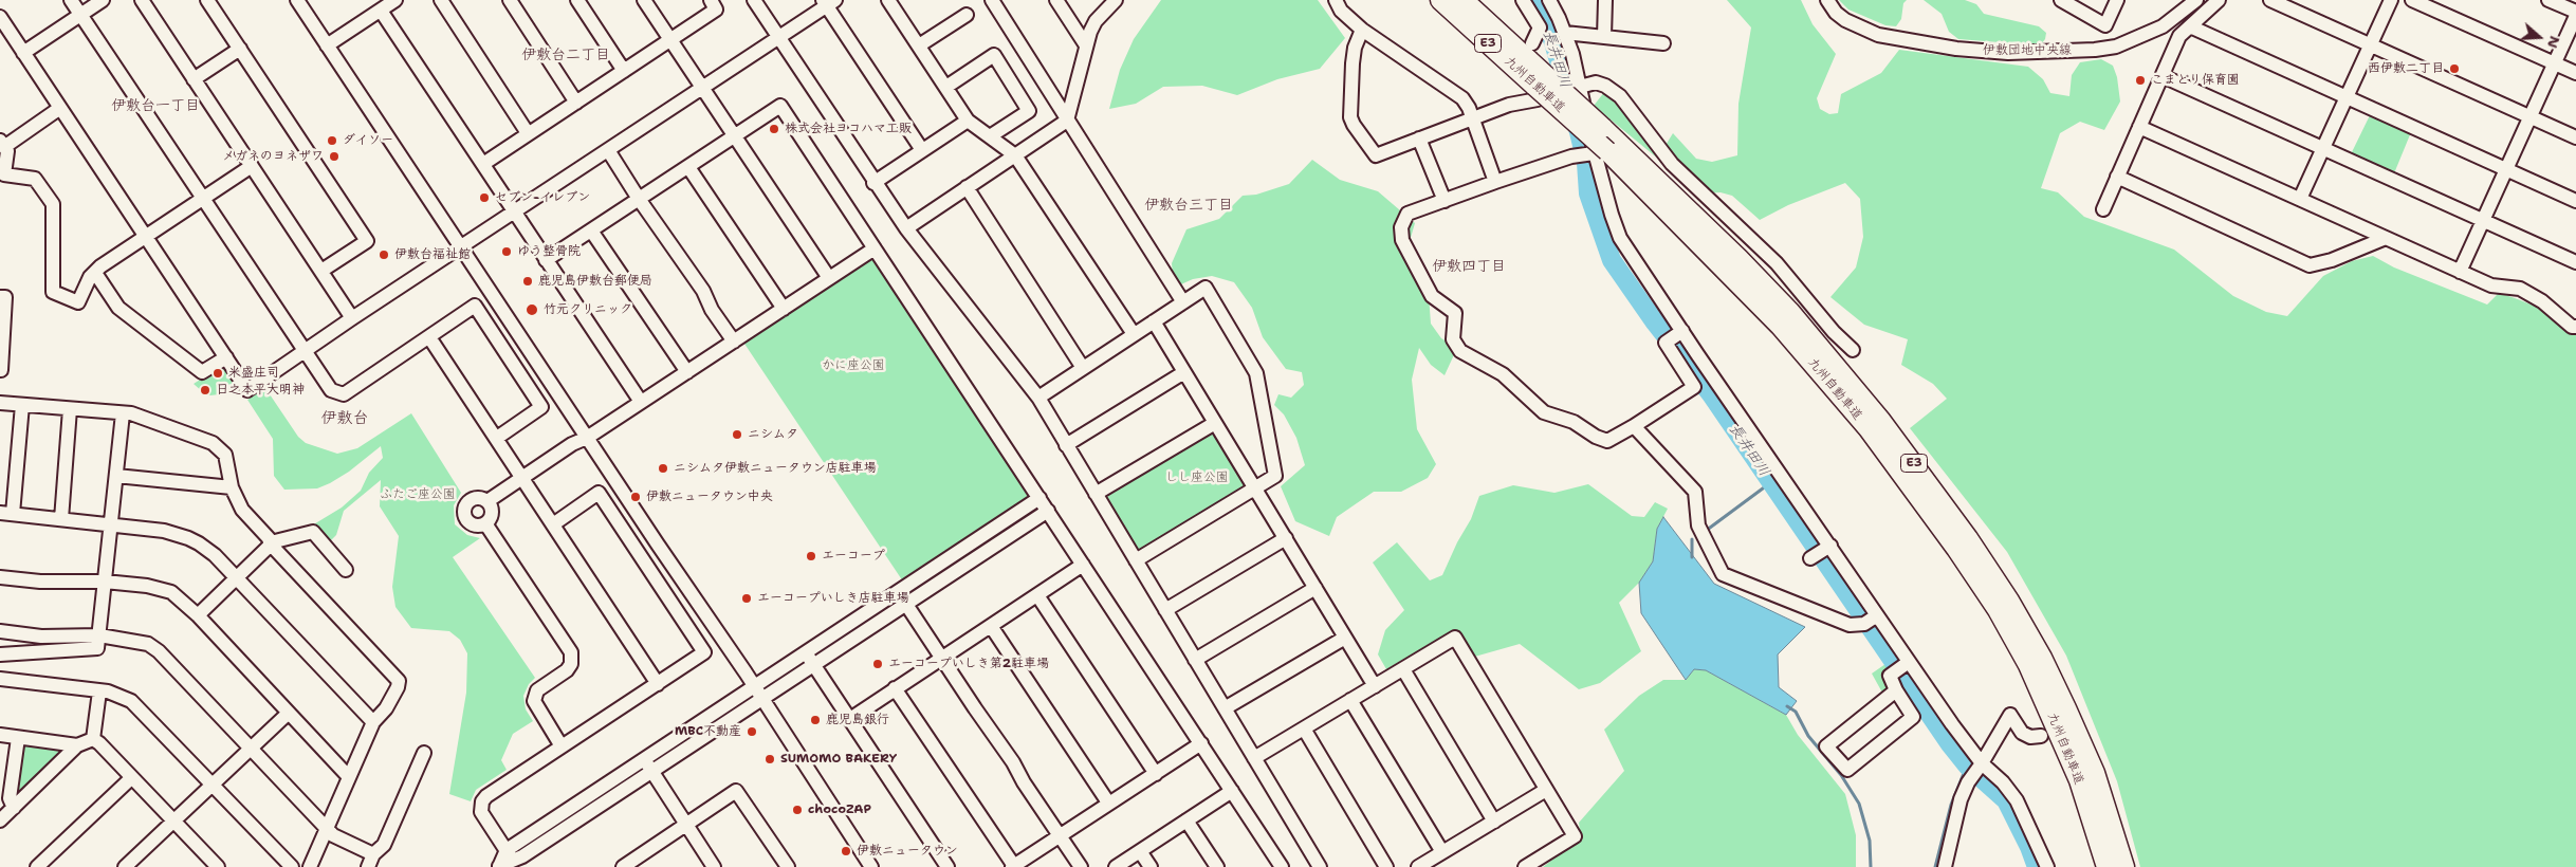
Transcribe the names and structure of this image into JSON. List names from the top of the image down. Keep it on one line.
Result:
{"streets":{"highway":["E3","九州自動車道"],"street":["伊敷団地中央線"]},"districts":["伊敷台二丁目","伊敷台一丁目","伊敷台三丁目","伊敷四丁目","伊敷台"],"water":["長井田川"],"parks":["かに座公園","しし座公園","ふたご座公園"],"places":["西伊敷二丁目","こまどり保育園","株式会社ヨコハマ工販","ダイソー","メガネのヨネザワ","セブン-イレブン","ゆう整骨院","伊敷台福祉館","鹿児島伊敷台郵便局","竹元クリニック","米盛庄司","日之本平大明神","ニシムタ","ニシムタ伊敷ニュータウン店駐車場","伊敷ニュータウン中央","エーコープ","エーコープいしき店駐車場","エーコープいしき第2駐車場","鹿児島銀行","MBC不動産","SUMOMO BAKERY","chocoZAP","伊敷ニュータウン"],"north":"right"}
